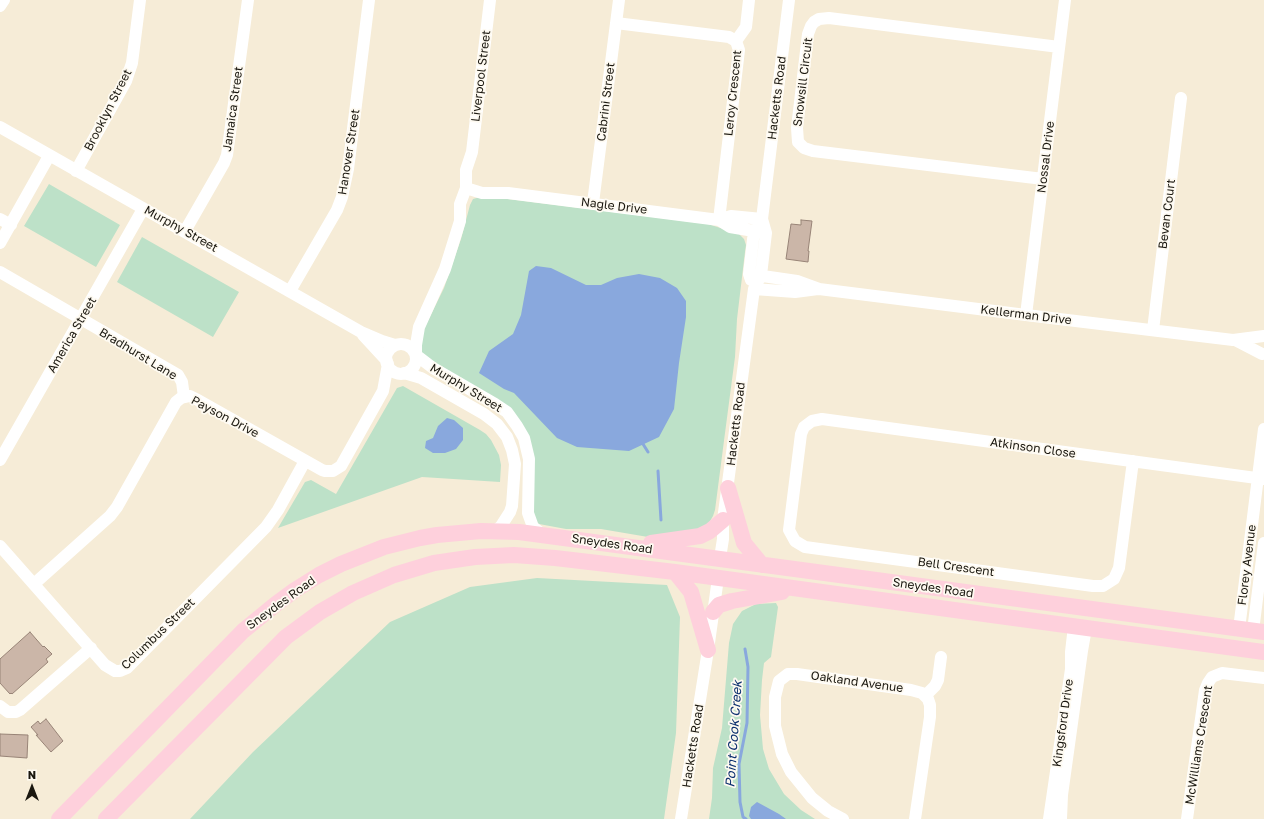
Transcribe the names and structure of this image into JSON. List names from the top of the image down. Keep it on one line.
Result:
{"streets":{"main road":["Sneydes Road"],"street":["Liverpool Street","Snowsill Circuit","Leroy Crescent","Hacketts Road","Cabrini Street","Jamaica Street","Brooklyn Street","Hanover Street","Nossal Drive","Nagle Drive","Bevan Court","Murphy Street","Kellerman Drive","America Street","Bradhurst Lane","Payson Drive","Atkinson Close","Florey Avenue","Bell Crescent","Columbus Street","Oakland Avenue","Kingsford Drive","McWilliams Crescent"]},"crossings":[["Liverpool Street","Nagle Drive"],["Liverpool Street","Murphy Street"],["Liverpool Street","Payson Drive"],["Snowsill Circuit","Nossal Drive"],["Leroy Crescent","Cabrini Street"],["Leroy Crescent","Nagle Drive"],["Hacketts Road","Nagle Drive"],["Hacketts Road","Kellerman Drive"],["Hacketts Road","Sneydes Road"],["Cabrini Street","Nagle Drive"],["Jamaica Street","Murphy Street"],["Brooklyn Street","Murphy Street"],["Hanover Street","Murphy Street"],["Nossal Drive","Kellerman Drive"],["Bevan Court","Kellerman Drive"],["Murphy Street","America Street"],["Murphy Street","Payson Drive"],["Murphy Street","Sneydes Road"],["America Street","Bradhurst Lane"],["Bradhurst Lane","Payson Drive"],["Payson Drive","Columbus Street"],["Atkinson Close","Florey Avenue"],["Atkinson Close","Bell Crescent"],["Sneydes Road","Florey Avenue"],["Sneydes Road","Kingsford Drive"]],"water":["Point Cook Creek"],"north":"top"}
